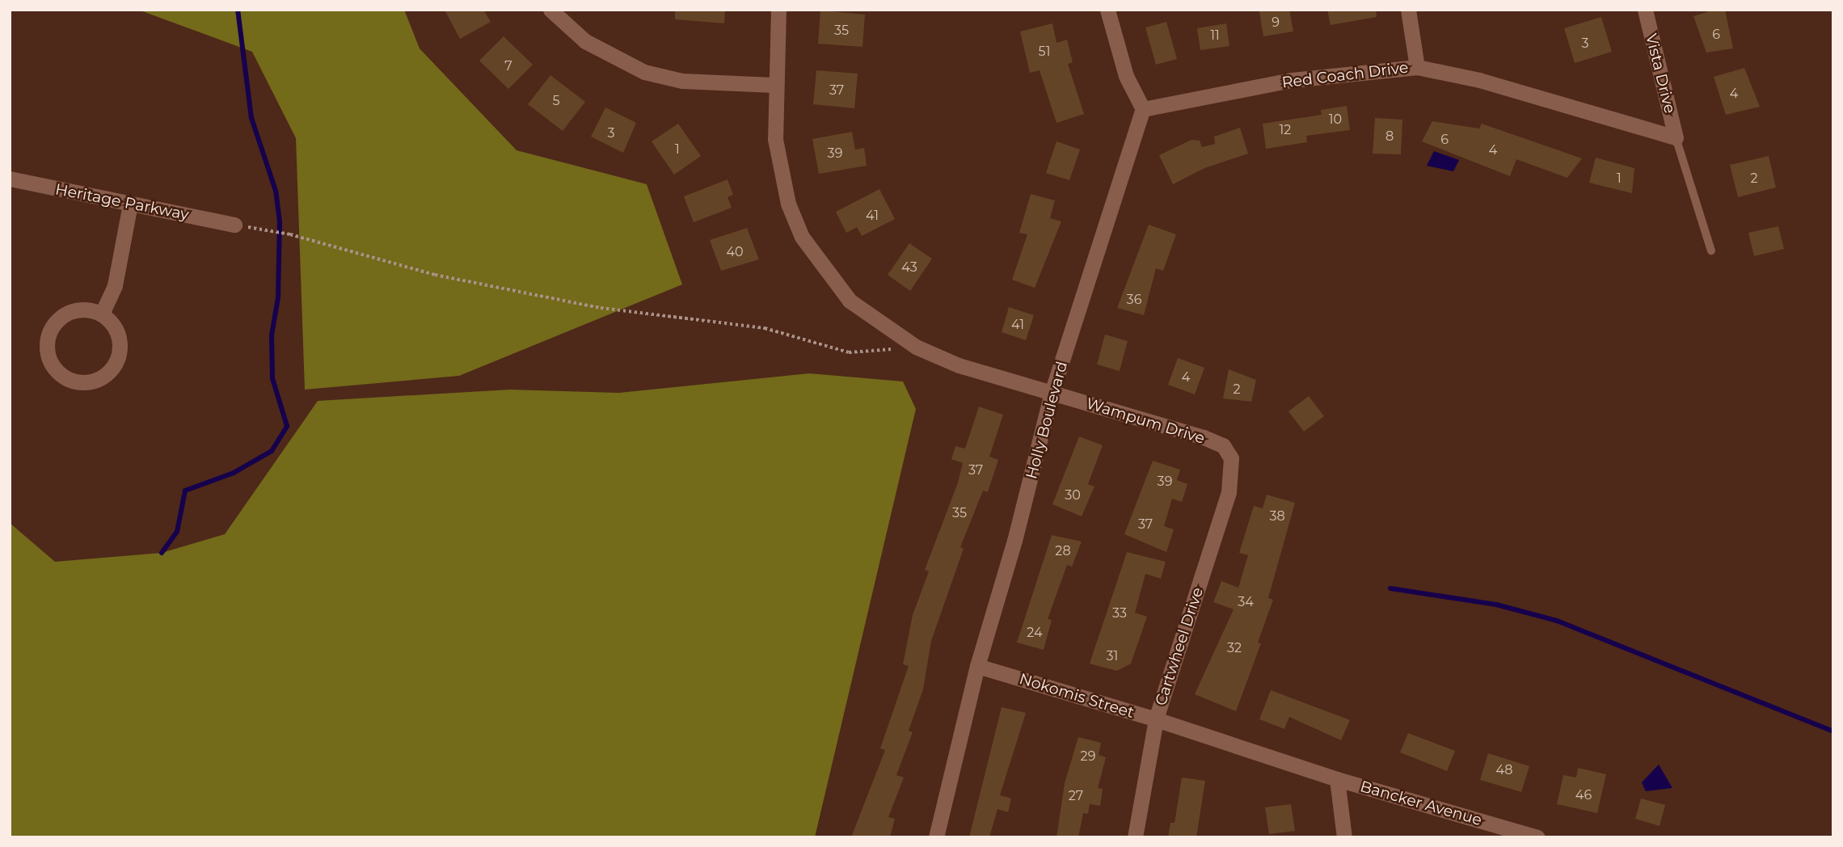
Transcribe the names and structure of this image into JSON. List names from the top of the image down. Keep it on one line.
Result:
{"streets":{"street":["Vista Drive","Red Coach Drive","Heritage Parkway","Holly Boulevard","Wampum Drive","Cartwheel Drive","Nokomis Street","Bancker Avenue"]},"crossings":[["Vista Drive","Red Coach Drive"],["Red Coach Drive","Holly Boulevard"],["Holly Boulevard","Wampum Drive"],["Holly Boulevard","Nokomis Street"],["Wampum Drive","Cartwheel Drive"],["Cartwheel Drive","Nokomis Street"],["Nokomis Street","Bancker Avenue"]],"house_numbers":["9","35","6","11","3","51","7","37","4","5","10","12","3","8","6","1","4","39","1","2","41","40","43","36","41","4","2","37","39","30","35","38","37","28","34","33","24","32","31","29","48","46","27"]}
